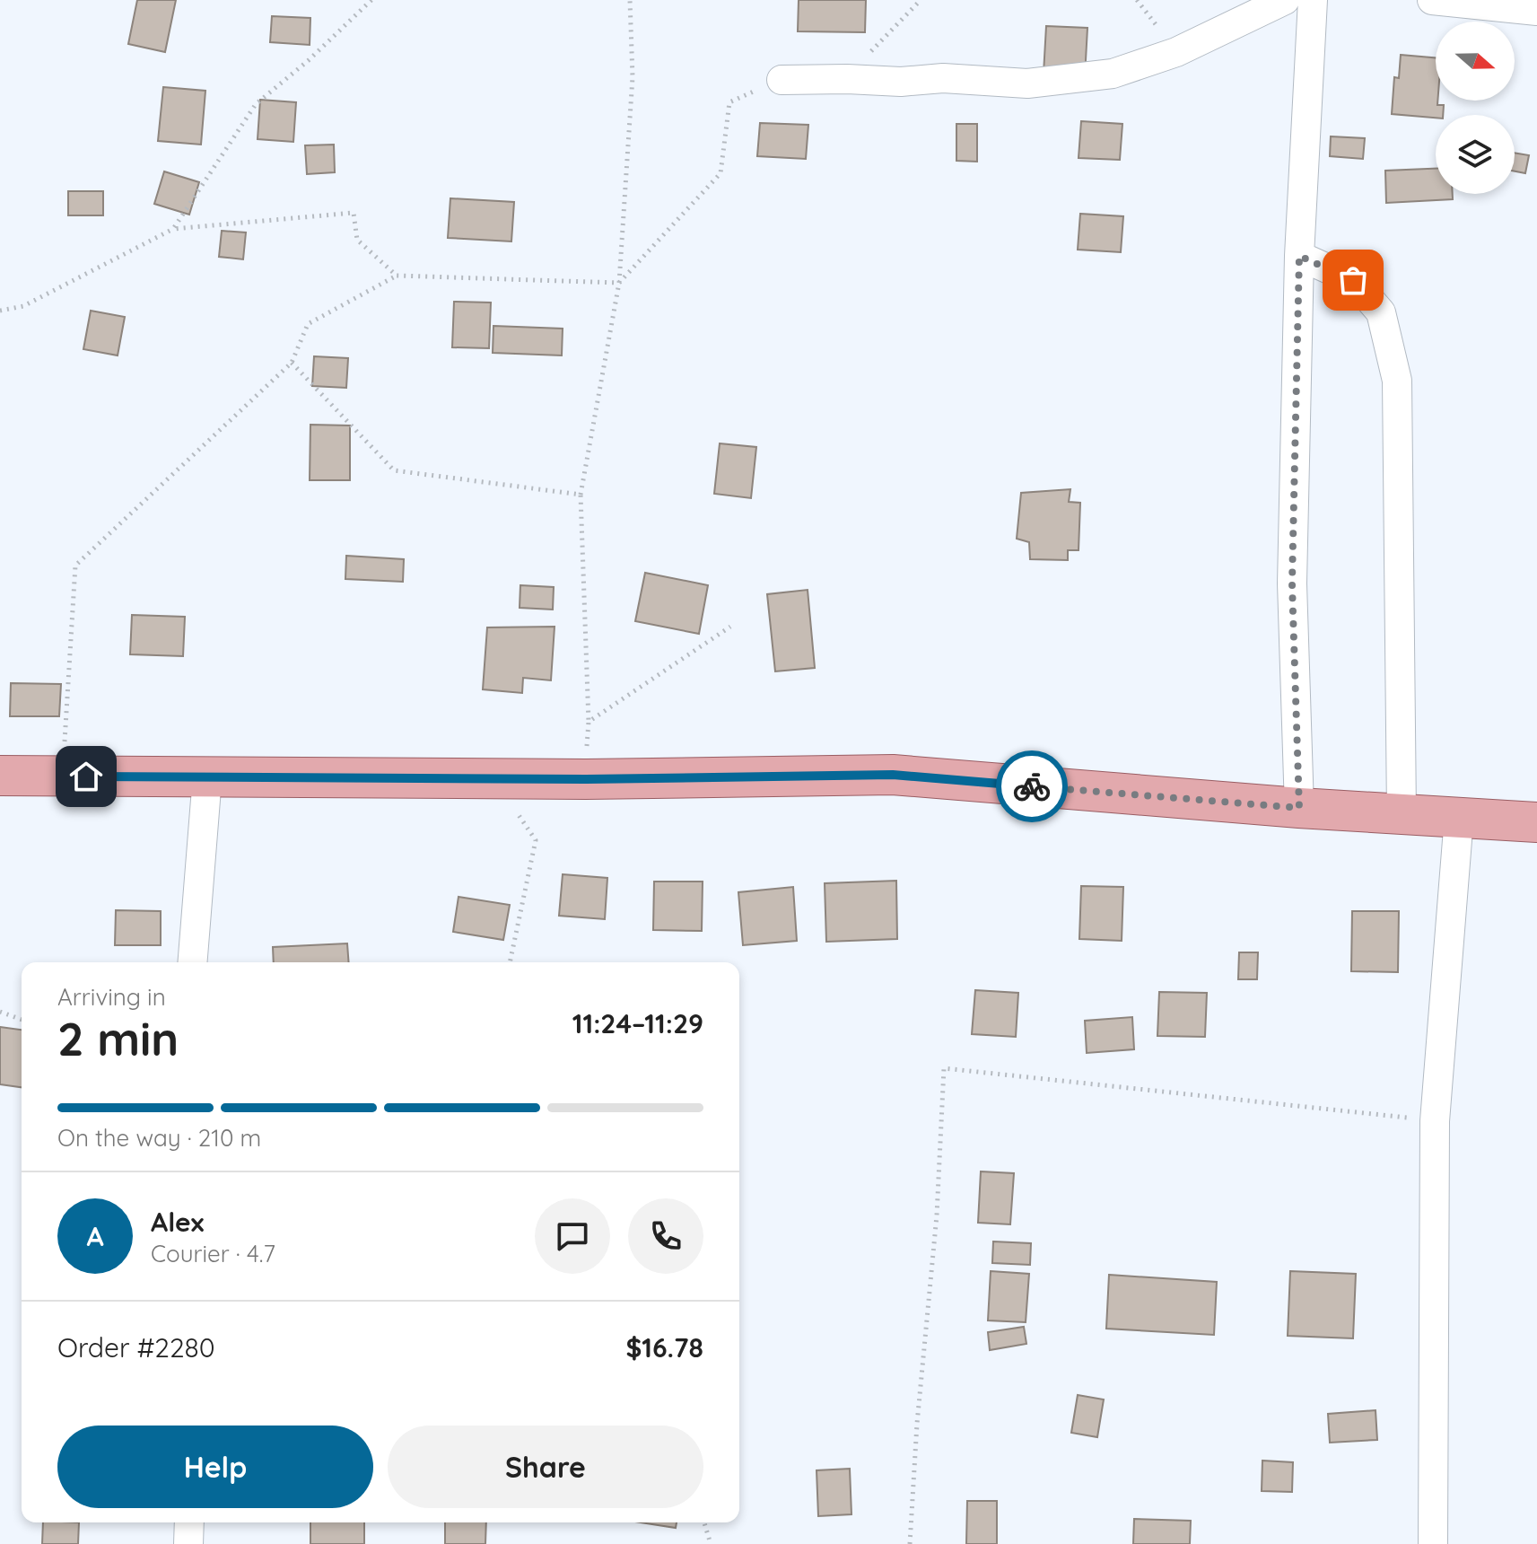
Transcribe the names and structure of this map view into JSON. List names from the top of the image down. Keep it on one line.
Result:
{"north":"right","page":{"heading":["2 min","Arriving in","11:24–11:29"],"panel":["Alex","Courier · 4.7","Order #2280","$16.78"],"bar":"On the way · 210 m","round":"A","buttons":["Help","Share"]}}
